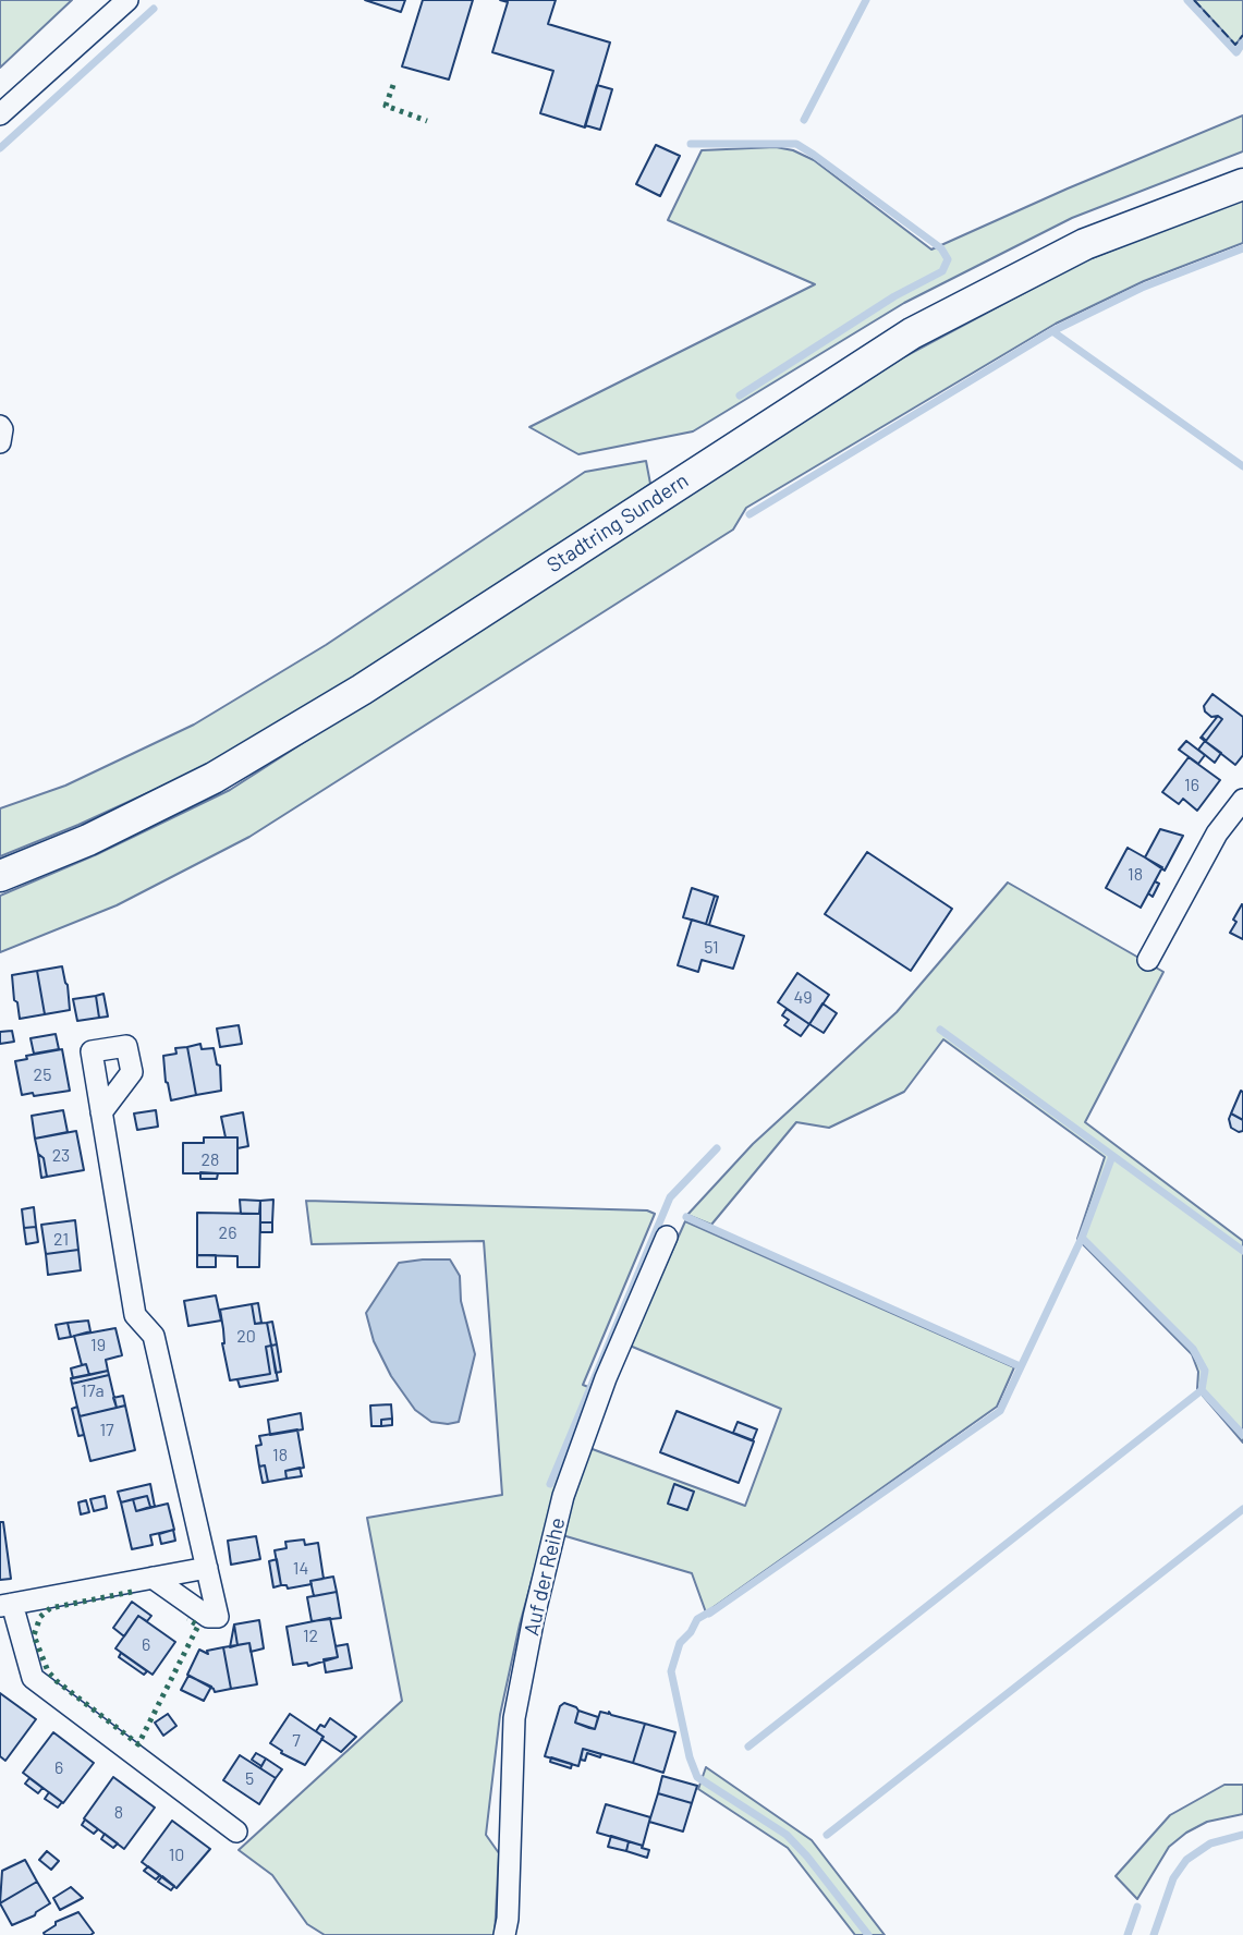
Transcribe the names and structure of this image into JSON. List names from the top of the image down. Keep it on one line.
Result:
{"streets":{"main road":["Stadtring Sundern"],"street":["Auf der Reihe"]},"house_numbers":["16","18","51","49","25","23","28","26","21","20","19","17a","17","18","14","12","6","7","6","5","8","10"]}
